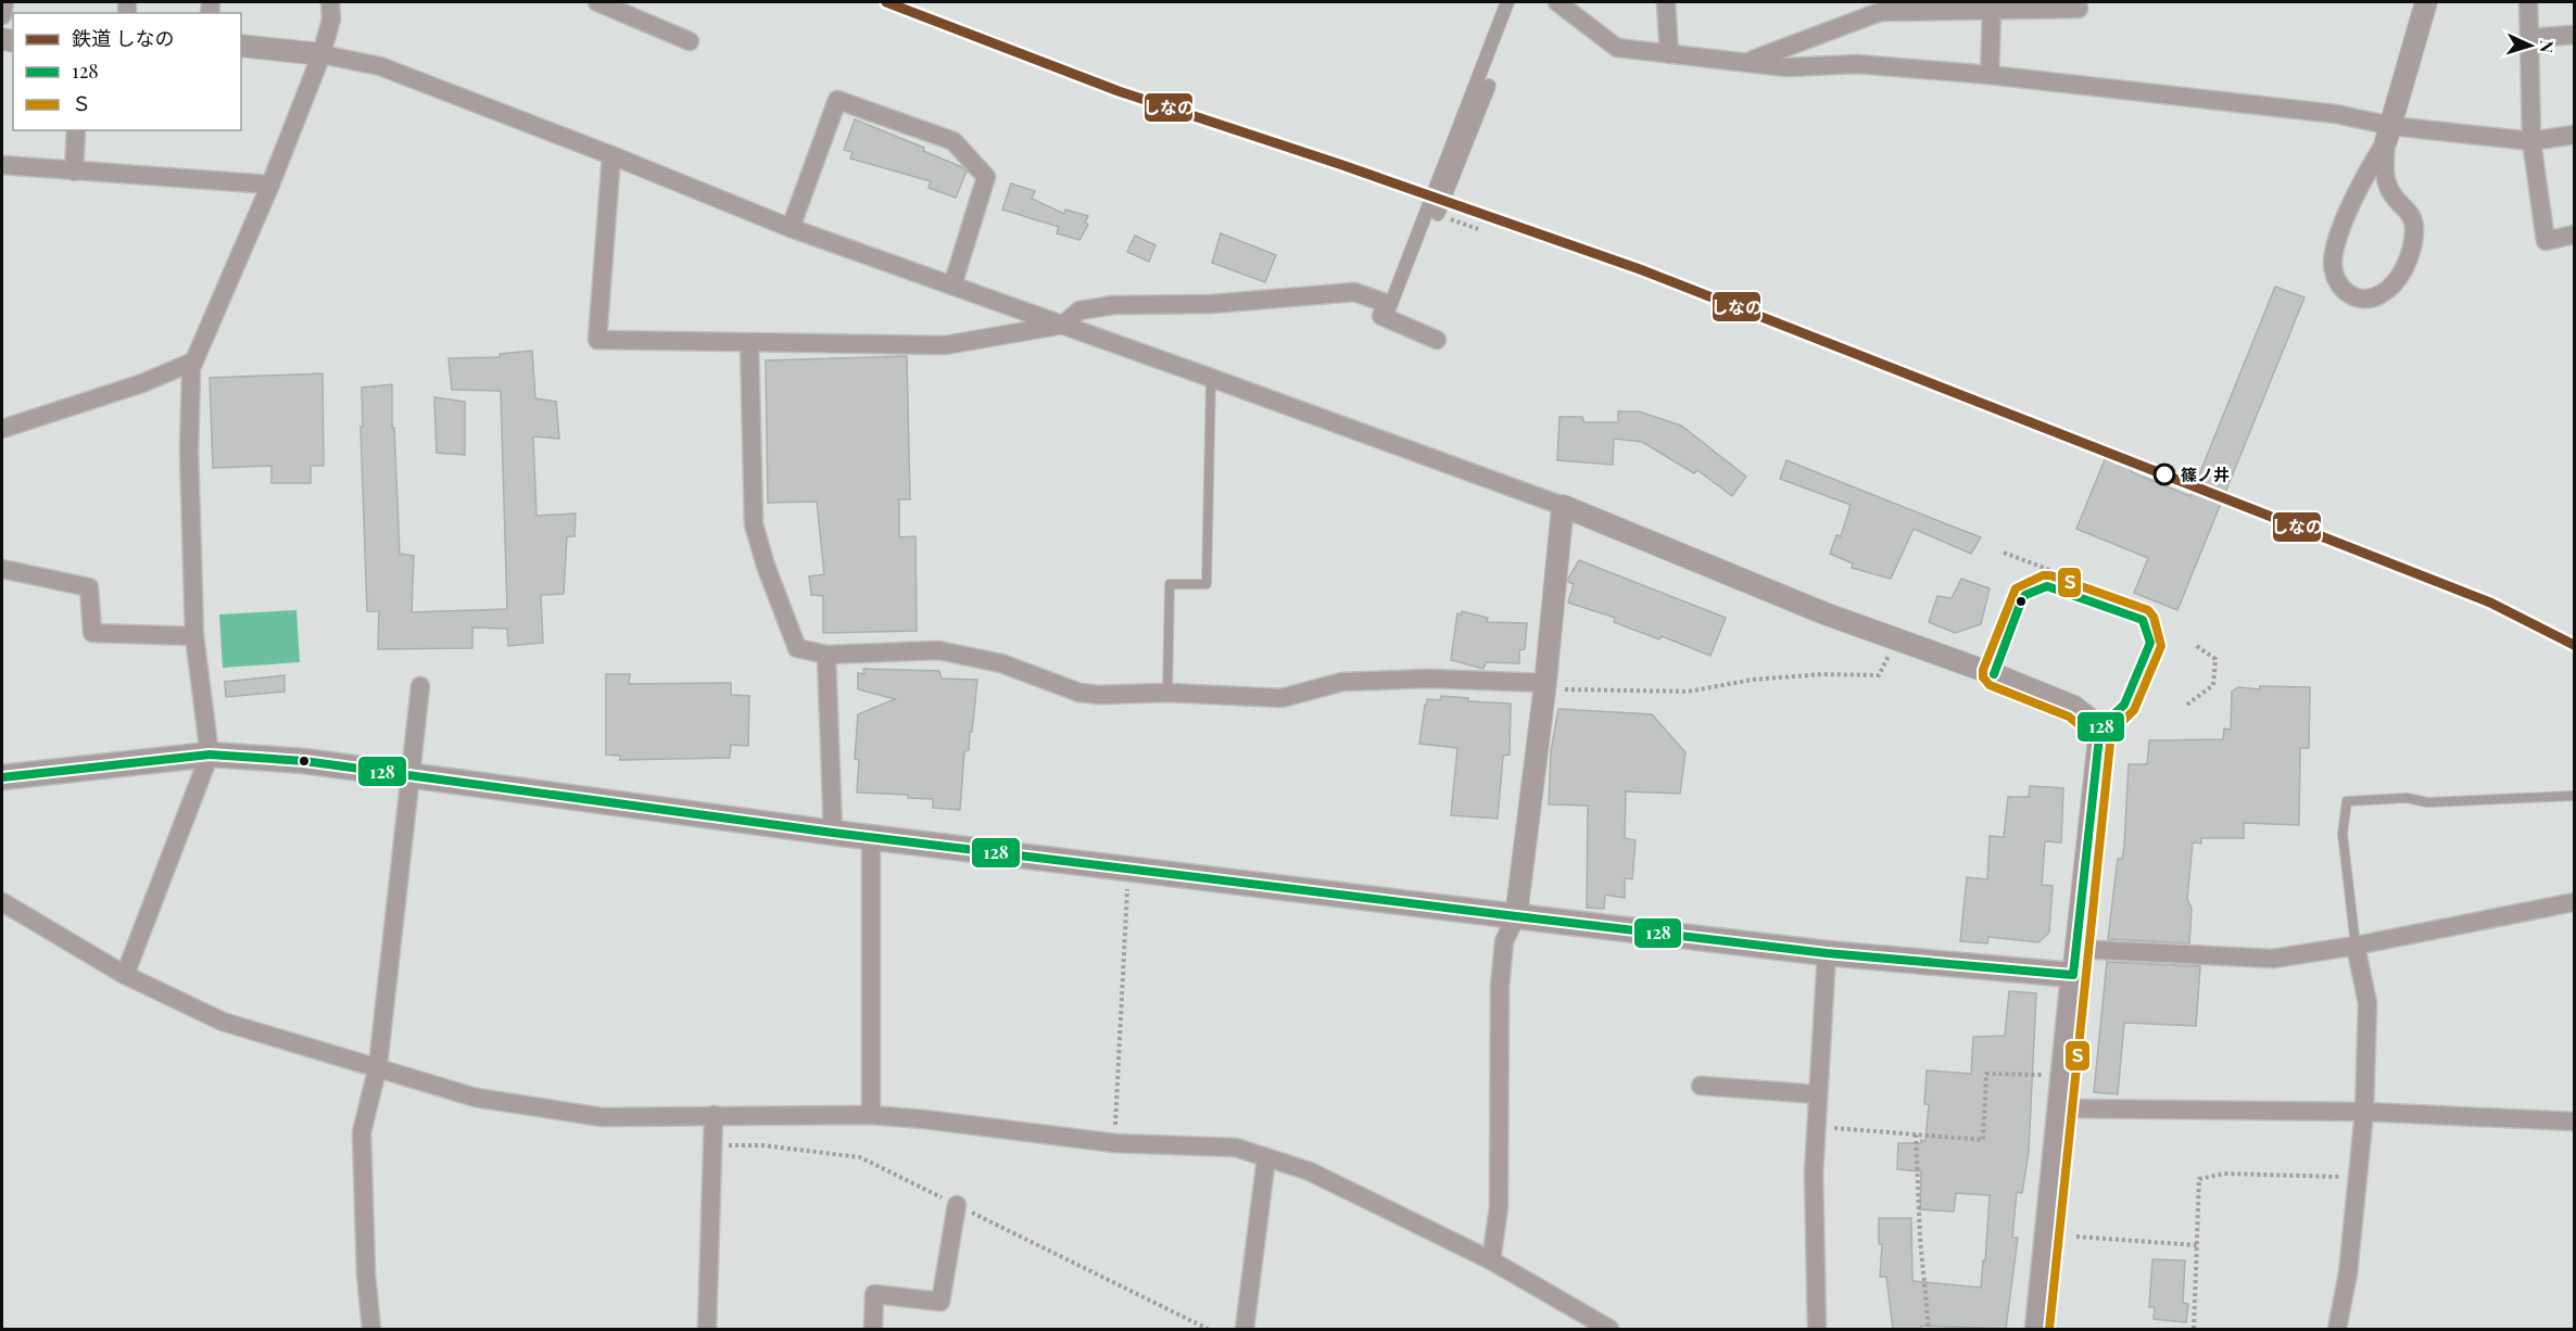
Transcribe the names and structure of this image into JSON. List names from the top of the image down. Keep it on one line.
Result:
{"places":["篠ノ井"],"lines":["rail line しなの","transit line Ｓ","transit line 128"],"legend":["鉄道 しなの","128","Ｓ"],"north":"right"}
